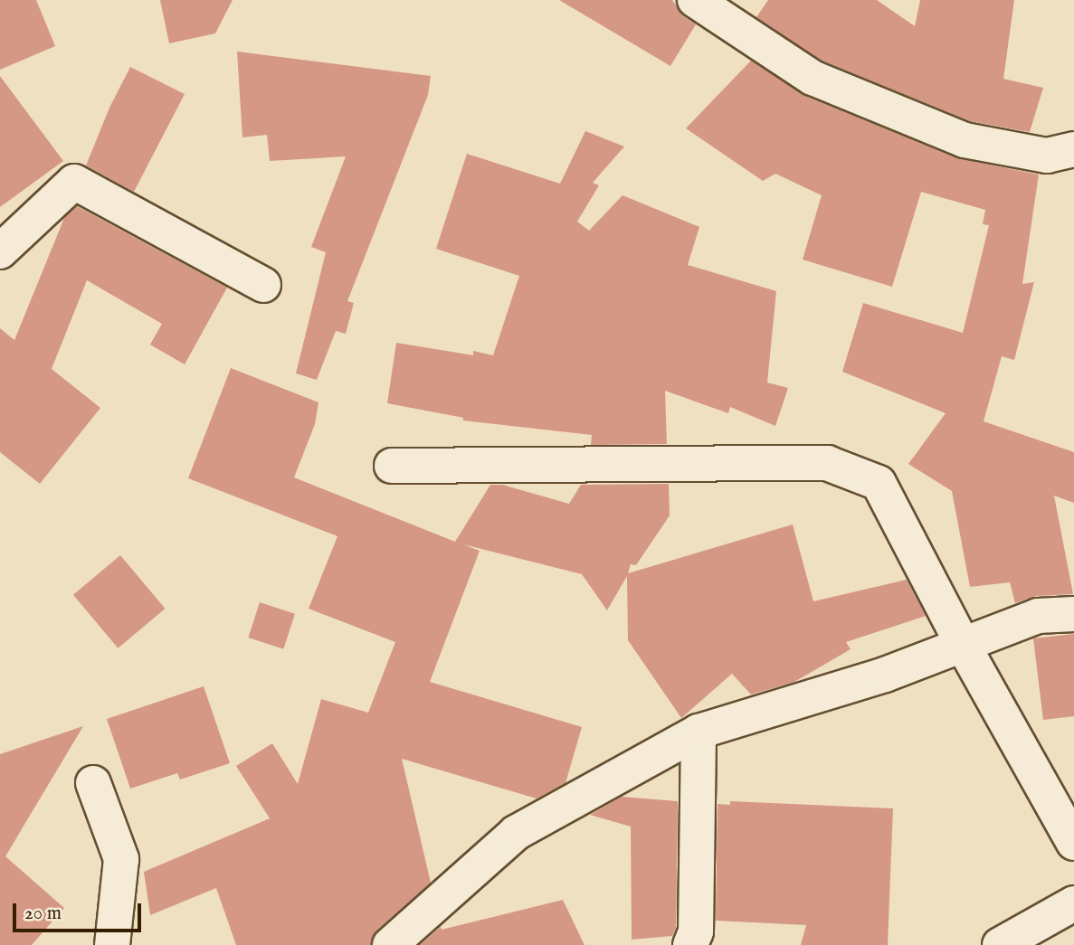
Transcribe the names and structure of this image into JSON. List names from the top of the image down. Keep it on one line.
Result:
{"scale_bar":"20 m"}
